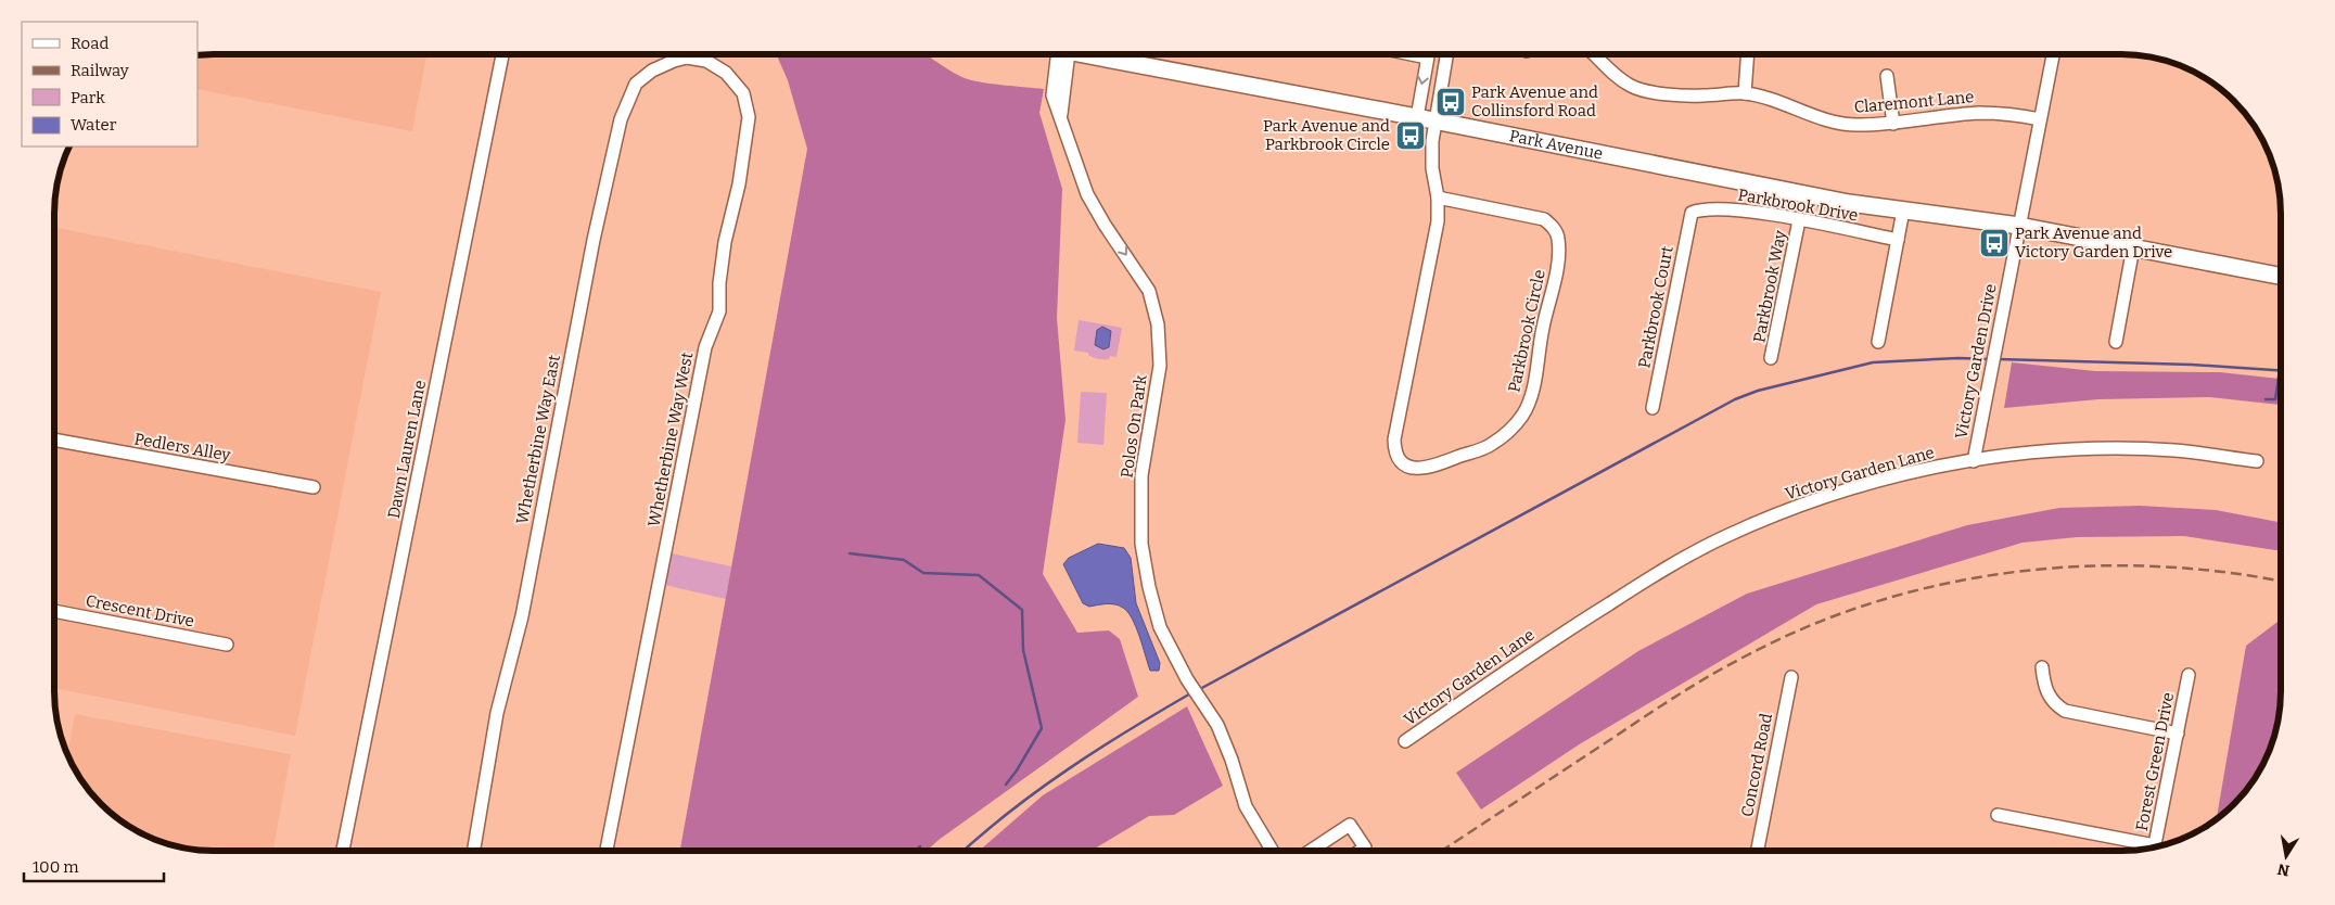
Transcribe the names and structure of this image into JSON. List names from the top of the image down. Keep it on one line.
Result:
{"streets":{"main road":["Park Avenue"],"street":["Claremont Lane","Parkbrook Drive","Parkbrook Way","Parkbrook Court","Parkbrook Circle","Victory Garden Drive","Polos On Park","Whetherbine Way East","Whetherbine Way West","Pedlers Alley","Dawn Lauren Lane","Victory Garden Lane","Crescent Drive","Forest Green Drive","Concord Road"]},"crossings":[["Claremont Lane","Victory Garden Drive"],["Park Avenue","Parkbrook Circle"],["Park Avenue","Victory Garden Drive"],["Parkbrook Drive","Parkbrook Way"],["Parkbrook Drive","Parkbrook Court"],["Victory Garden Drive","Victory Garden Lane"],["Whetherbine Way East","Whetherbine Way West"]],"one_way":["Polos On Park"],"places":{"bus stop":["Park Avenue and Collinsford Road","Park Avenue and Parkbrook Circle","Park Avenue and Victory Garden Drive"]},"legend":["Road","Railway","Park","Water"],"scale_bar":"100 m","north":"bottom"}
